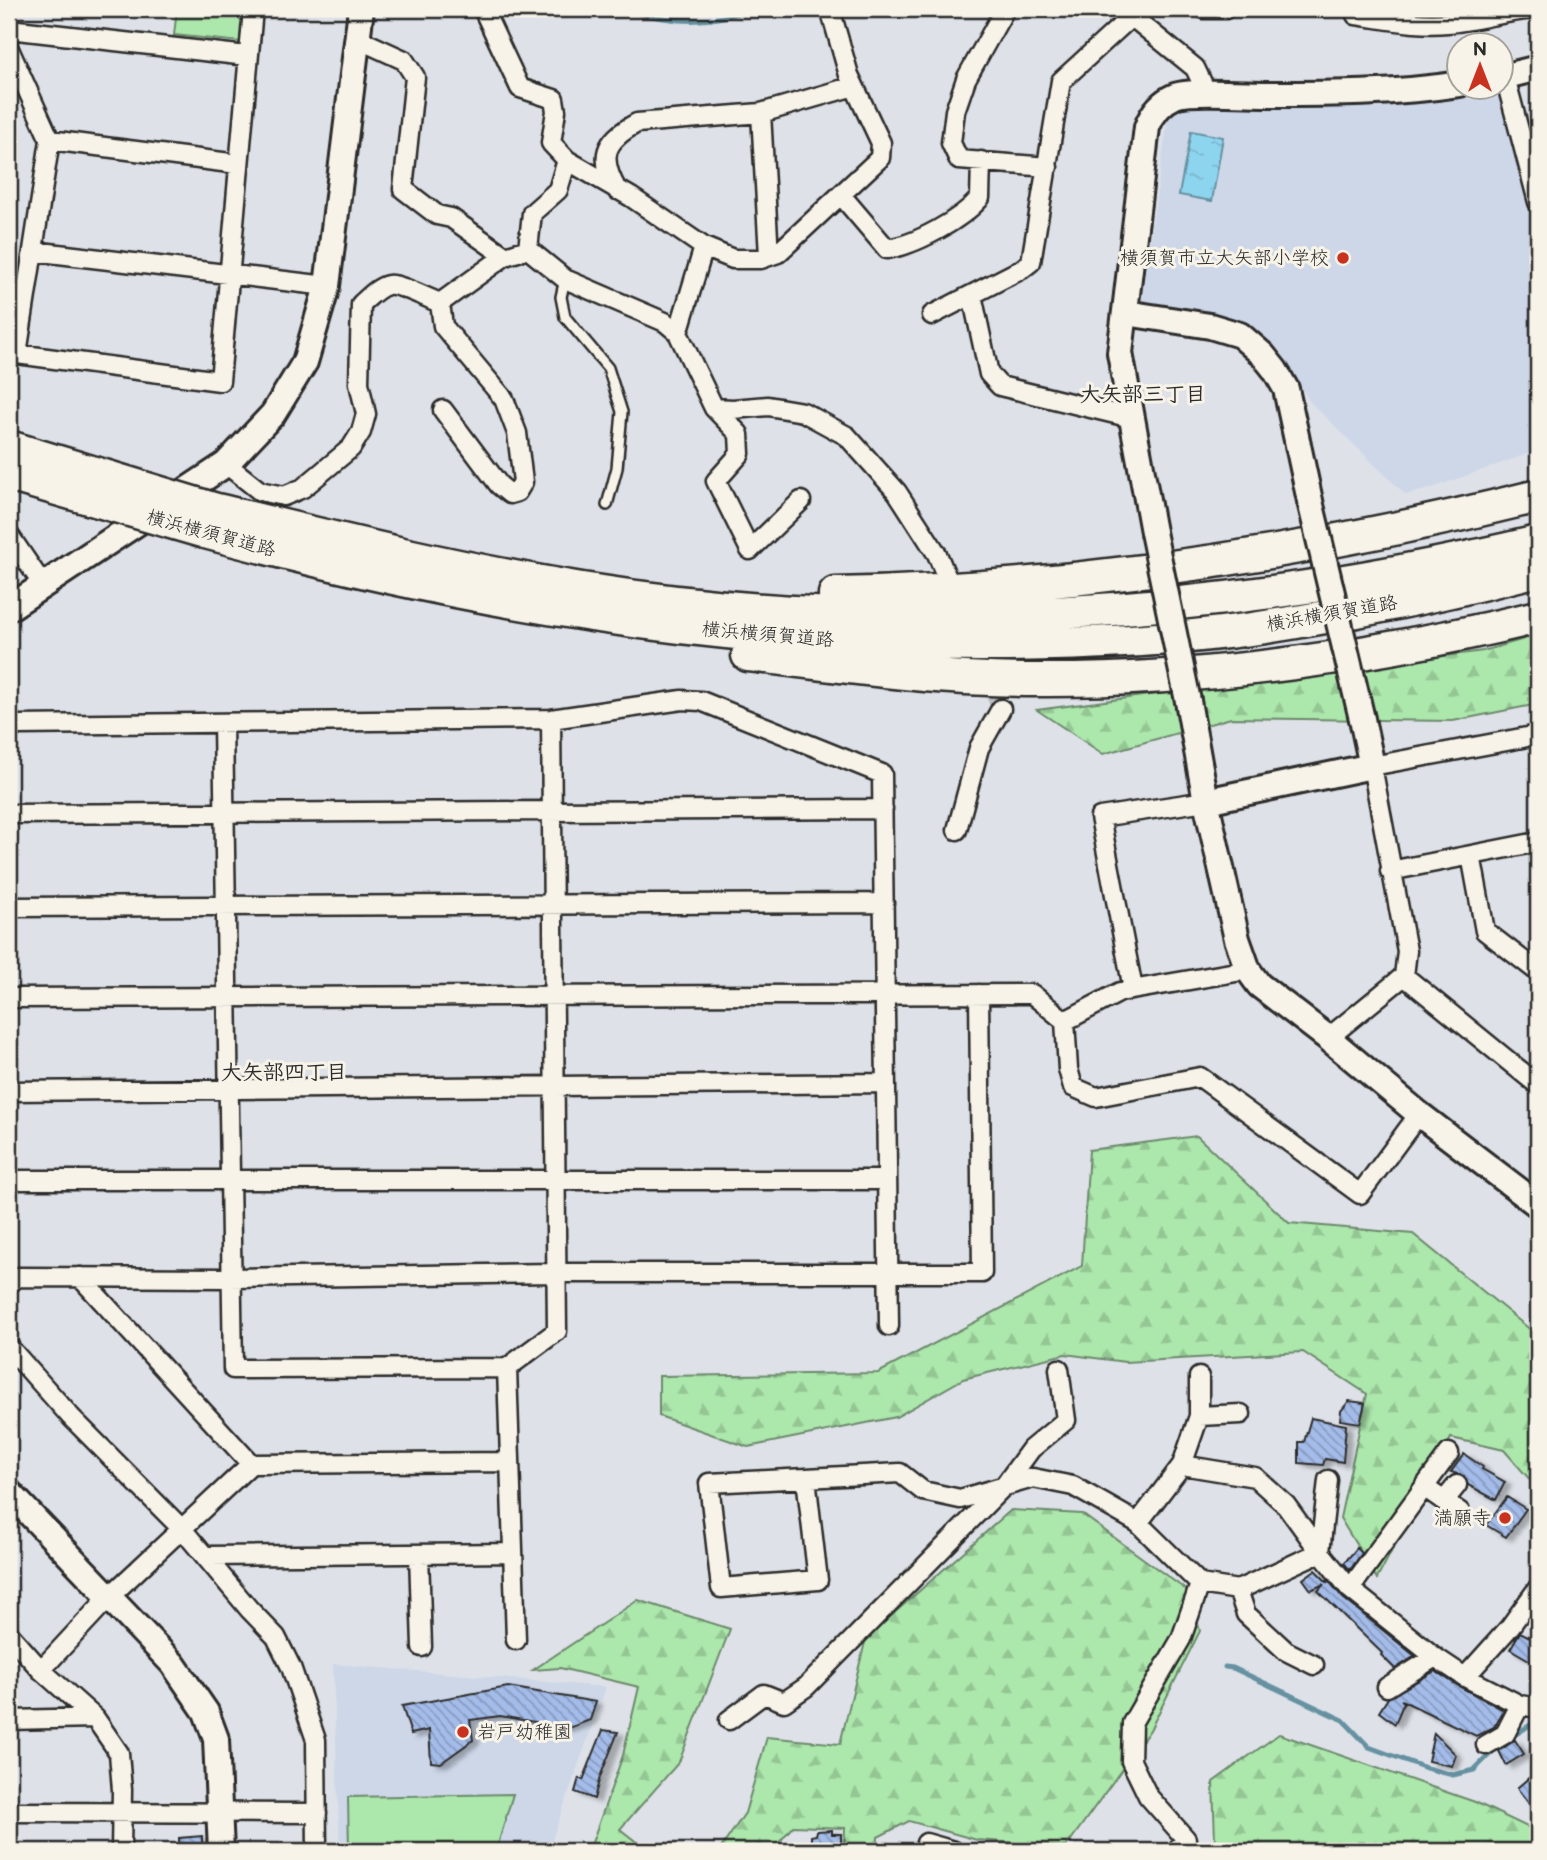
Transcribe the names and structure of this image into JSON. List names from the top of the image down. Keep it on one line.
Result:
{"streets":{"highway":["横浜横須賀道路"]},"districts":["大矢部三丁目","大矢部四丁目"],"places":["横須賀市立大矢部小学校","満願寺","岩戸幼稚園"],"north":"top"}
